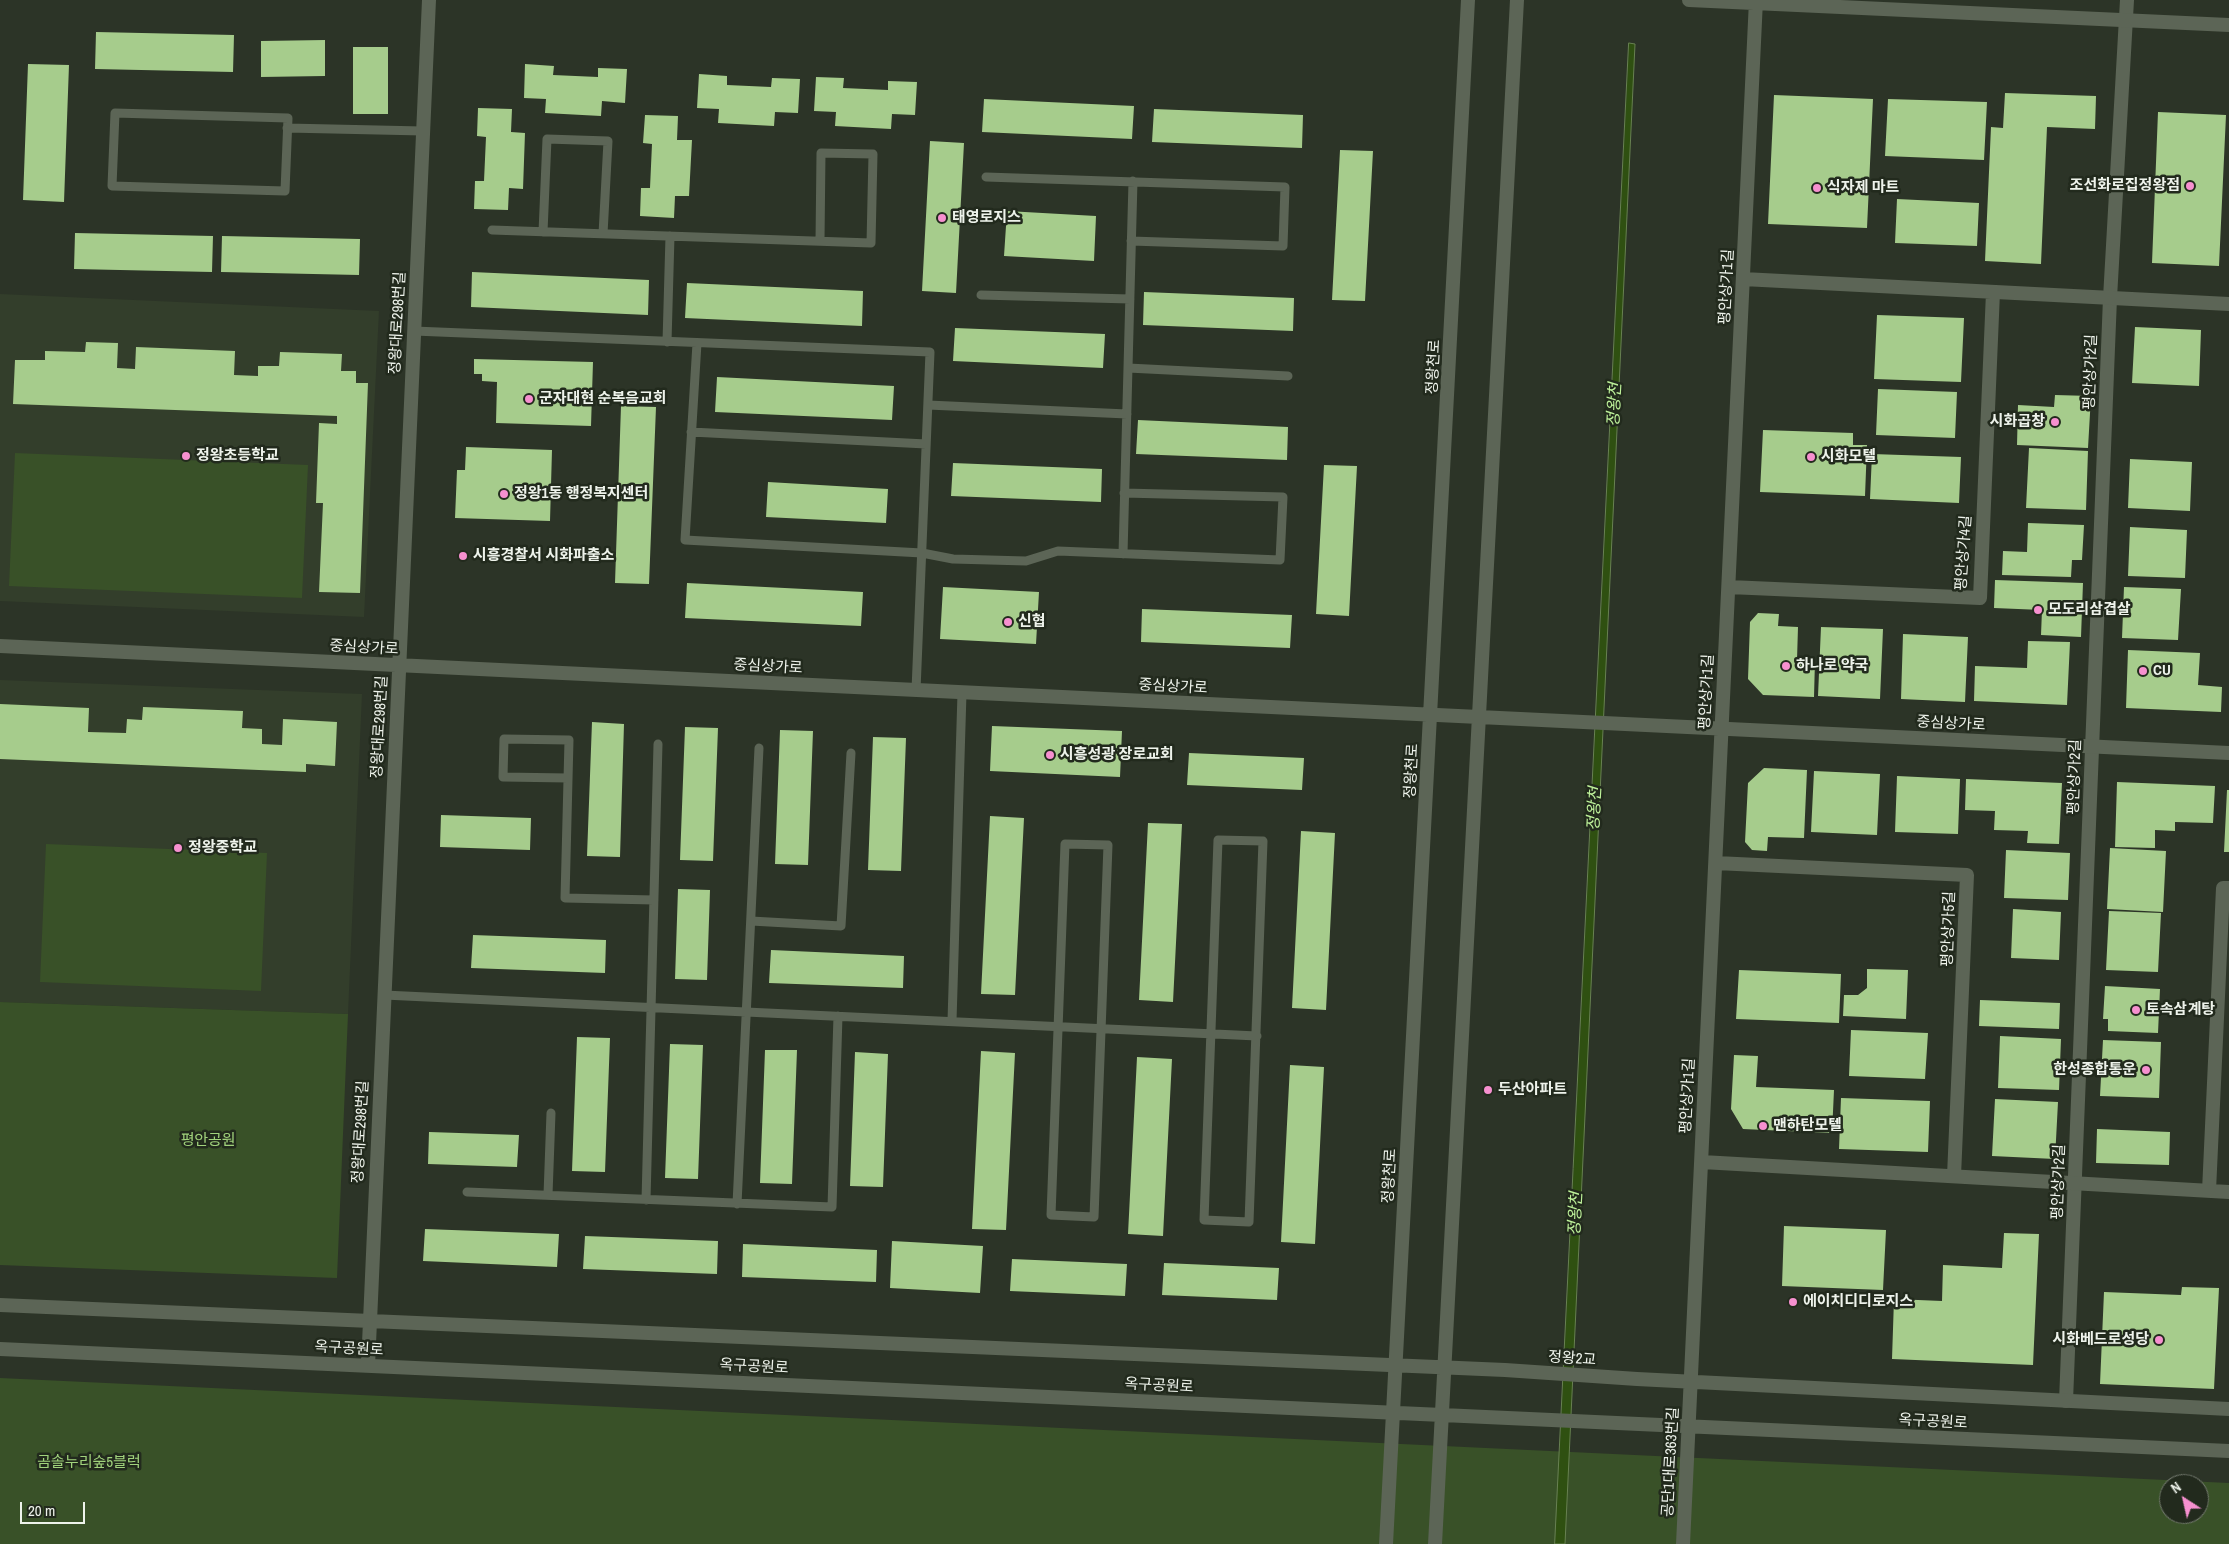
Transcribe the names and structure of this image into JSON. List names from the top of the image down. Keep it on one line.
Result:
{"streets":{"street":["평안상가1길","정왕대로298번길","정왕천로","평안상가2길","평안상가4길","중심상가로","평안상가5길","옥구공원로","정왕2교","공단1대로363번길"]},"crossings":[["평안상가1길","평안상가4길"],["평안상가1길","중심상가로"],["평안상가1길","평안상가5길"],["평안상가1길","옥구공원로"],["평안상가1길","공단1대로363번길"],["정왕대로298번길","중심상가로"],["정왕대로298번길","옥구공원로"],["정왕천로","중심상가로"],["정왕천로","옥구공원로"],["평안상가2길","중심상가로"],["평안상가2길","옥구공원로"],["옥구공원로","정왕2교"],["옥구공원로","공단1대로363번길"]],"water":["정왕천"],"parks":["평안공원","곰솔누리숲5블럭"],"places":["조선화로집정왕점","식자제 마트","태영로지스","군자대현 순복음교회","시화곱창","정왕초등학교","시화모텔","정왕1동 행정복지센터","시흥경찰서 시화파출소","모도리삼겹살","신협","하나로 약국","CU","시흥성광 장로교회","정왕중학교","토속삼계탕","한성종합통운","두산아파트","맨하탄모텔","에이치디디로지스","시화베드로성당"],"scale_bar":"20 m","north":"top left"}
